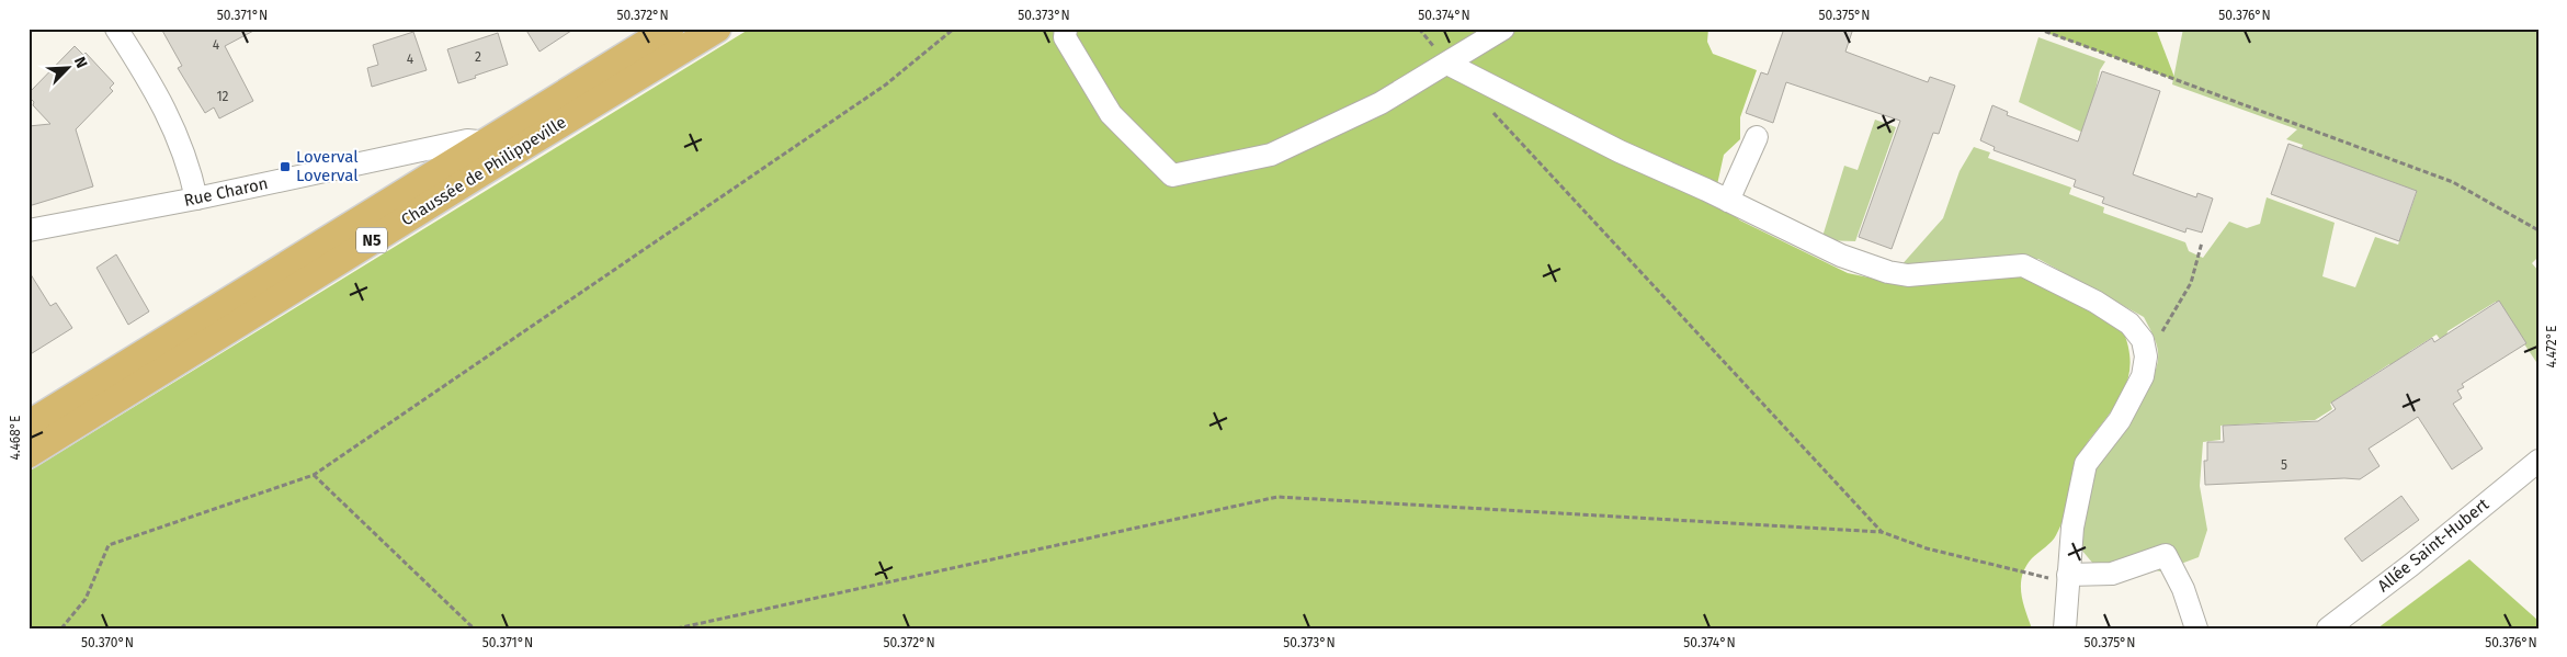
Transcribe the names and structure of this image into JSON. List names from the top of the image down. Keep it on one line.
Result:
{"streets":{"main road":["Chaussée de Philippeville","N5"],"street":["Rue Charon","Allée Saint-Hubert"]},"crossings":[["Chaussée de Philippeville","Rue Charon"]],"places":{"transit":["Loverval Loverval"]},"house_numbers":["4","2","4","12","5"],"north":"top right","coordinates":["50.371°N","50.372°N","50.373°N","50.374°N","50.375°N","50.376°N","4.472°E","4.468°E","50.370°N"]}
